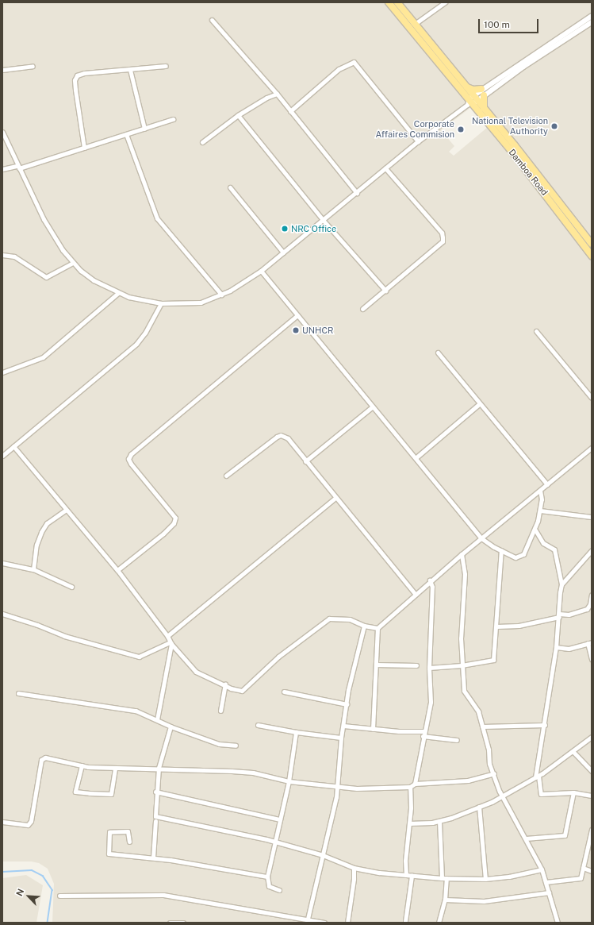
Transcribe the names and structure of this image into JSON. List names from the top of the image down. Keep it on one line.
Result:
{"streets":{"main road":["Damboa Road"]},"places":["National Television Authority","Corporate Affaires Commision","NRC Office","UNHCR"],"scale_bar":"100 m","north":"top left"}
